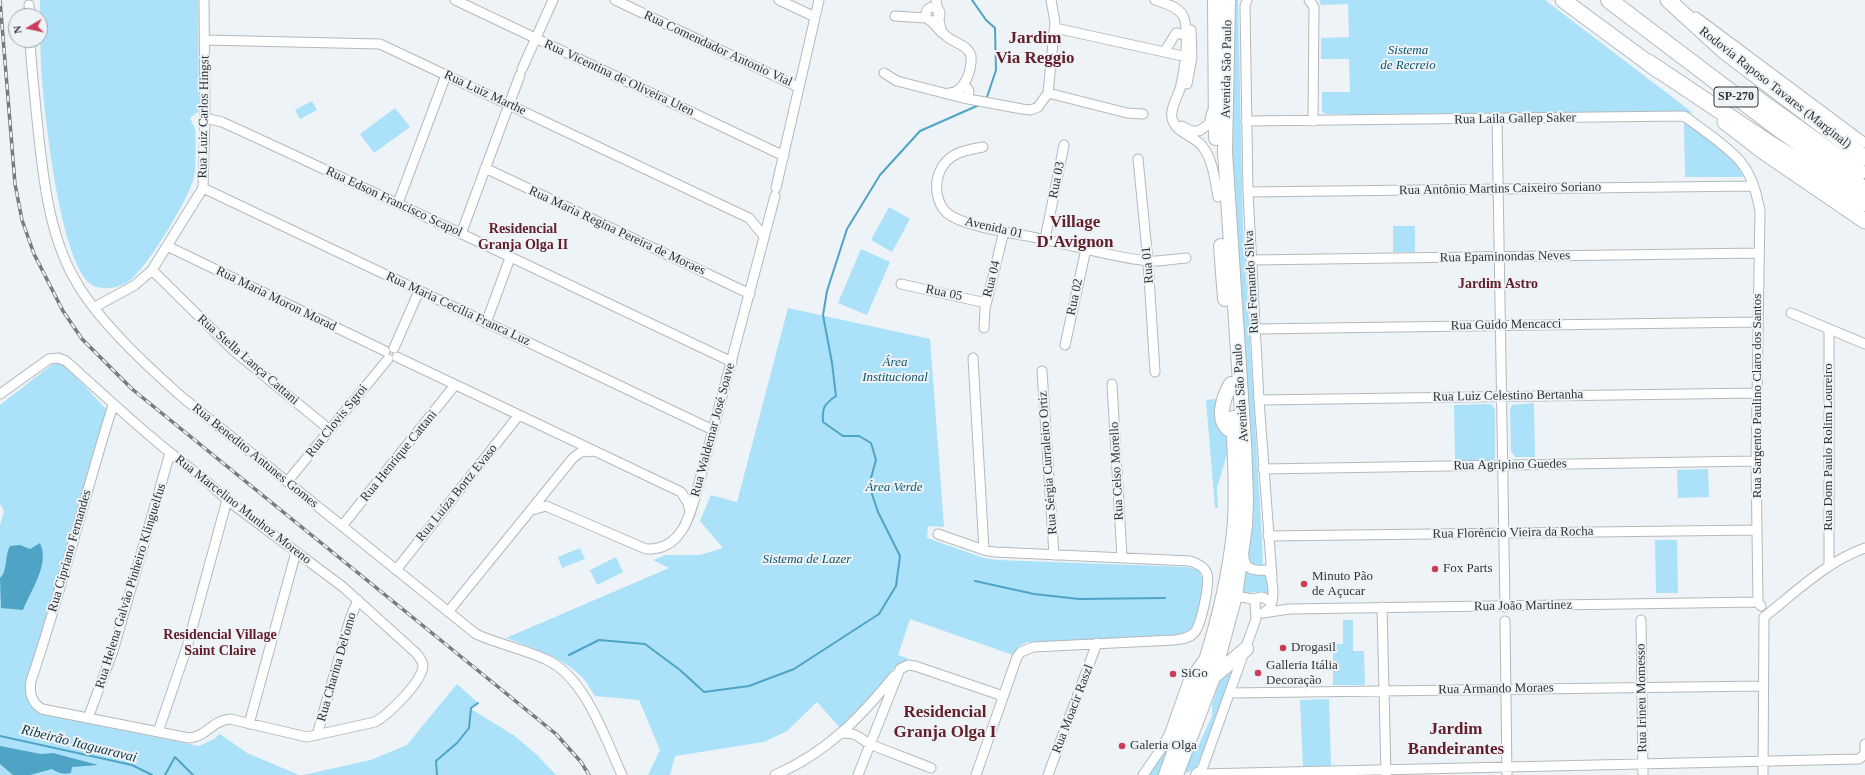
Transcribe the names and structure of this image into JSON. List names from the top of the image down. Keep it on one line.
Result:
{"streets":{"highway":["Rodovia Raposo Tavares (Marginal)","SP-270"],"main road":["Avenida São Paulo"],"street":["Rua Comendador Antonio Vial","Rua Vicentina de Oliveira Uten","Rua Luiz Marthe","Rua Luiz Carlos Hingst","Rua Laila Gallep Saker","Rua 03","Rua Antônio Martins Caixeiro Soriano","Rua Edson Francisco Scapol","Avenida 01","Rua Maria Regina Pereira de Moraes","Rua Epaminondas Neves","Rua 01","Rua 04","Rua Fernando Silva","Rua 05","Rua 02","Rua Maria Moron Morad","Rua Maria Cecília Franca Luz","Rua Guido Mencacci","Rua Stella Lança Cattani","Rua Luiz Celestino Bertanha","Rua Sargento Paulino Claro dos Santos","Rua Clovis Sgroi","Rua Waldemar José Soave","Rua Dom Paulo Rolim Loureiro","Rua Benedito Antunes Gomes","Rua Henrique Cattani","Rua Sérgia Curraleiro Ortiz","Rua Agripino Guedes","Rua Celso Morello","Rua Luíza Bortz Evaso","Rua Marcelino Munhoz Moreno","Rua Florêncio Vieira da Rocha","Rua Cipriano Fernandes","Rua Helena Galvão Pinheiro Klinguelfus","Rua João Martinez","Rua Charina Del'omo","Rua Armando Moraes","Rua Irineu Momesso","Rua Moacir Raszl"]},"crossings":[["Rua Comendador Antonio Vial","Rua Waldemar José Soave"],["Rua Vicentina de Oliveira Uten","Rua Waldemar José Soave"],["Rua Luiz Marthe","Rua Luiz Carlos Hingst"],["Rua Luiz Carlos Hingst","Rua Edson Francisco Scapol"],["Rua Luiz Carlos Hingst","Rua Maria Moron Morad"],["Rua Luiz Carlos Hingst","Rua Maria Cecília Franca Luz"],["Rua Luiz Carlos Hingst","Rua Stella Lança Cattani"],["Rua Luiz Carlos Hingst","Rua Benedito Antunes Gomes"],["Rua Laila Gallep Saker","Rua Antônio Martins Caixeiro Soriano"],["Rua Laila Gallep Saker","Rua Fernando Silva"],["Rua Laila Gallep Saker","Rua Sargento Paulino Claro dos Santos"],["Rua 03","Avenida 01"],["Rua Antônio Martins Caixeiro Soriano","Rua Fernando Silva"],["Rua Antônio Martins Caixeiro Soriano","Rua Sargento Paulino Claro dos Santos"],["Rua Edson Francisco Scapol","Rua Waldemar José Soave"],["Avenida 01","Rua 01"],["Avenida 01","Rua 04"],["Avenida 01","Rua 02"],["Rua Maria Regina Pereira de Moraes","Rua Waldemar José Soave"],["Rua Epaminondas Neves","Rua Fernando Silva"],["Rua Epaminondas Neves","Rua Sargento Paulino Claro dos Santos"],["Rua 04","Rua 05"],["Rua Fernando Silva","Rua Guido Mencacci"],["Rua Fernando Silva","Rua Luiz Celestino Bertanha"],["Rua Fernando Silva","Rua Agripino Guedes"],["Rua Fernando Silva","Rua Florêncio Vieira da Rocha"],["Rua Fernando Silva","Rua João Martinez"],["Rua Maria Moron Morad","Rua Clovis Sgroi"],["Rua Maria Moron Morad","Rua Henrique Cattani"],["Rua Maria Moron Morad","Rua Luíza Bortz Evaso"],["Rua Maria Cecília Franca Luz","Rua Clovis Sgroi"],["Rua Maria Cecília Franca Luz","Rua Waldemar José Soave"],["Rua Guido Mencacci","Rua Sargento Paulino Claro dos Santos"],["Rua Stella Lança Cattani","Rua Clovis Sgroi"],["Rua Luiz Celestino Bertanha","Rua Sargento Paulino Claro dos Santos"],["Rua Sargento Paulino Claro dos Santos","Rua Agripino Guedes"],["Rua Sargento Paulino Claro dos Santos","Rua Florêncio Vieira da Rocha"],["Rua Sargento Paulino Claro dos Santos","Rua João Martinez"],["Rua Clovis Sgroi","Rua Benedito Antunes Gomes"],["Rua Benedito Antunes Gomes","Rua Henrique Cattani"],["Rua Benedito Antunes Gomes","Rua Luíza Bortz Evaso"],["Rua Marcelino Munhoz Moreno","Rua Cipriano Fernandes"],["Rua Marcelino Munhoz Moreno","Rua Helena Galvão Pinheiro Klinguelfus"],["Rua Marcelino Munhoz Moreno","Rua Charina Del'omo"],["Rua Cipriano Fernandes","Rua Helena Galvão Pinheiro Klinguelfus"],["Rua Armando Moraes","Rua Irineu Momesso"]],"districts":["Jardim Via Reggio","Village D'Avignon","Residencial Granja Olga II","Jardim Astro","Residencial Village Saint Claire","Residencial Granja Olga I","Jardim Bandeirantes"],"water":["Ribeirão Itaguaravai"],"parks":["Sistema de Recreio","Área Institucional","Área Verde","Sistema de Lazer"],"places":["Fox Parts","Minuto Pão de Açucar","Drogasil","Galleria Itália Decoração","SiGo","Galeria Olga"],"north":"left"}
